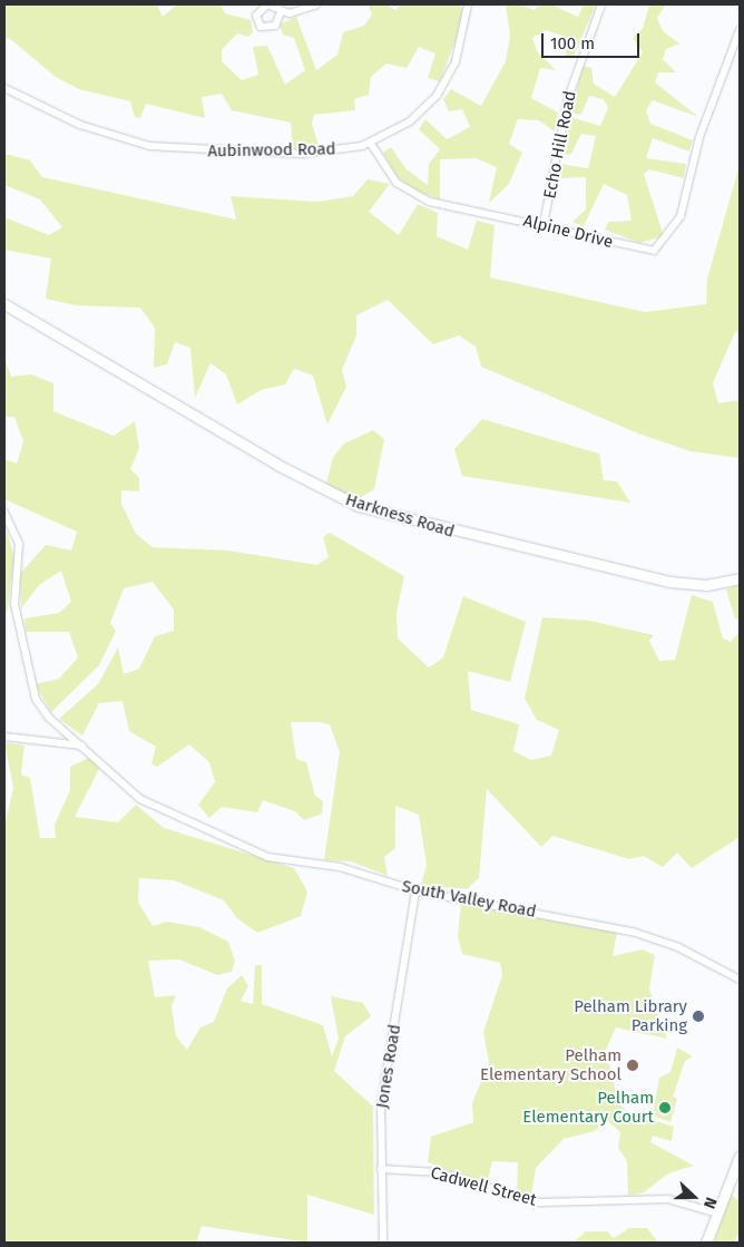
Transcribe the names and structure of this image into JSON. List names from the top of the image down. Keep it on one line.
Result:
{"streets":{"main road":["Harkness Road"],"street":["Echo Hill Road","Aubinwood Road","Alpine Drive","South Valley Road","Jones Road","Cadwell Street"]},"crossings":[["Echo Hill Road","Alpine Drive"],["Aubinwood Road","Alpine Drive"],["South Valley Road","Jones Road"],["Jones Road","Cadwell Street"]],"places":["Pelham Library Parking","Pelham Elementary School","Pelham Elementary Court"],"scale_bar":"100 m","north":"right"}
